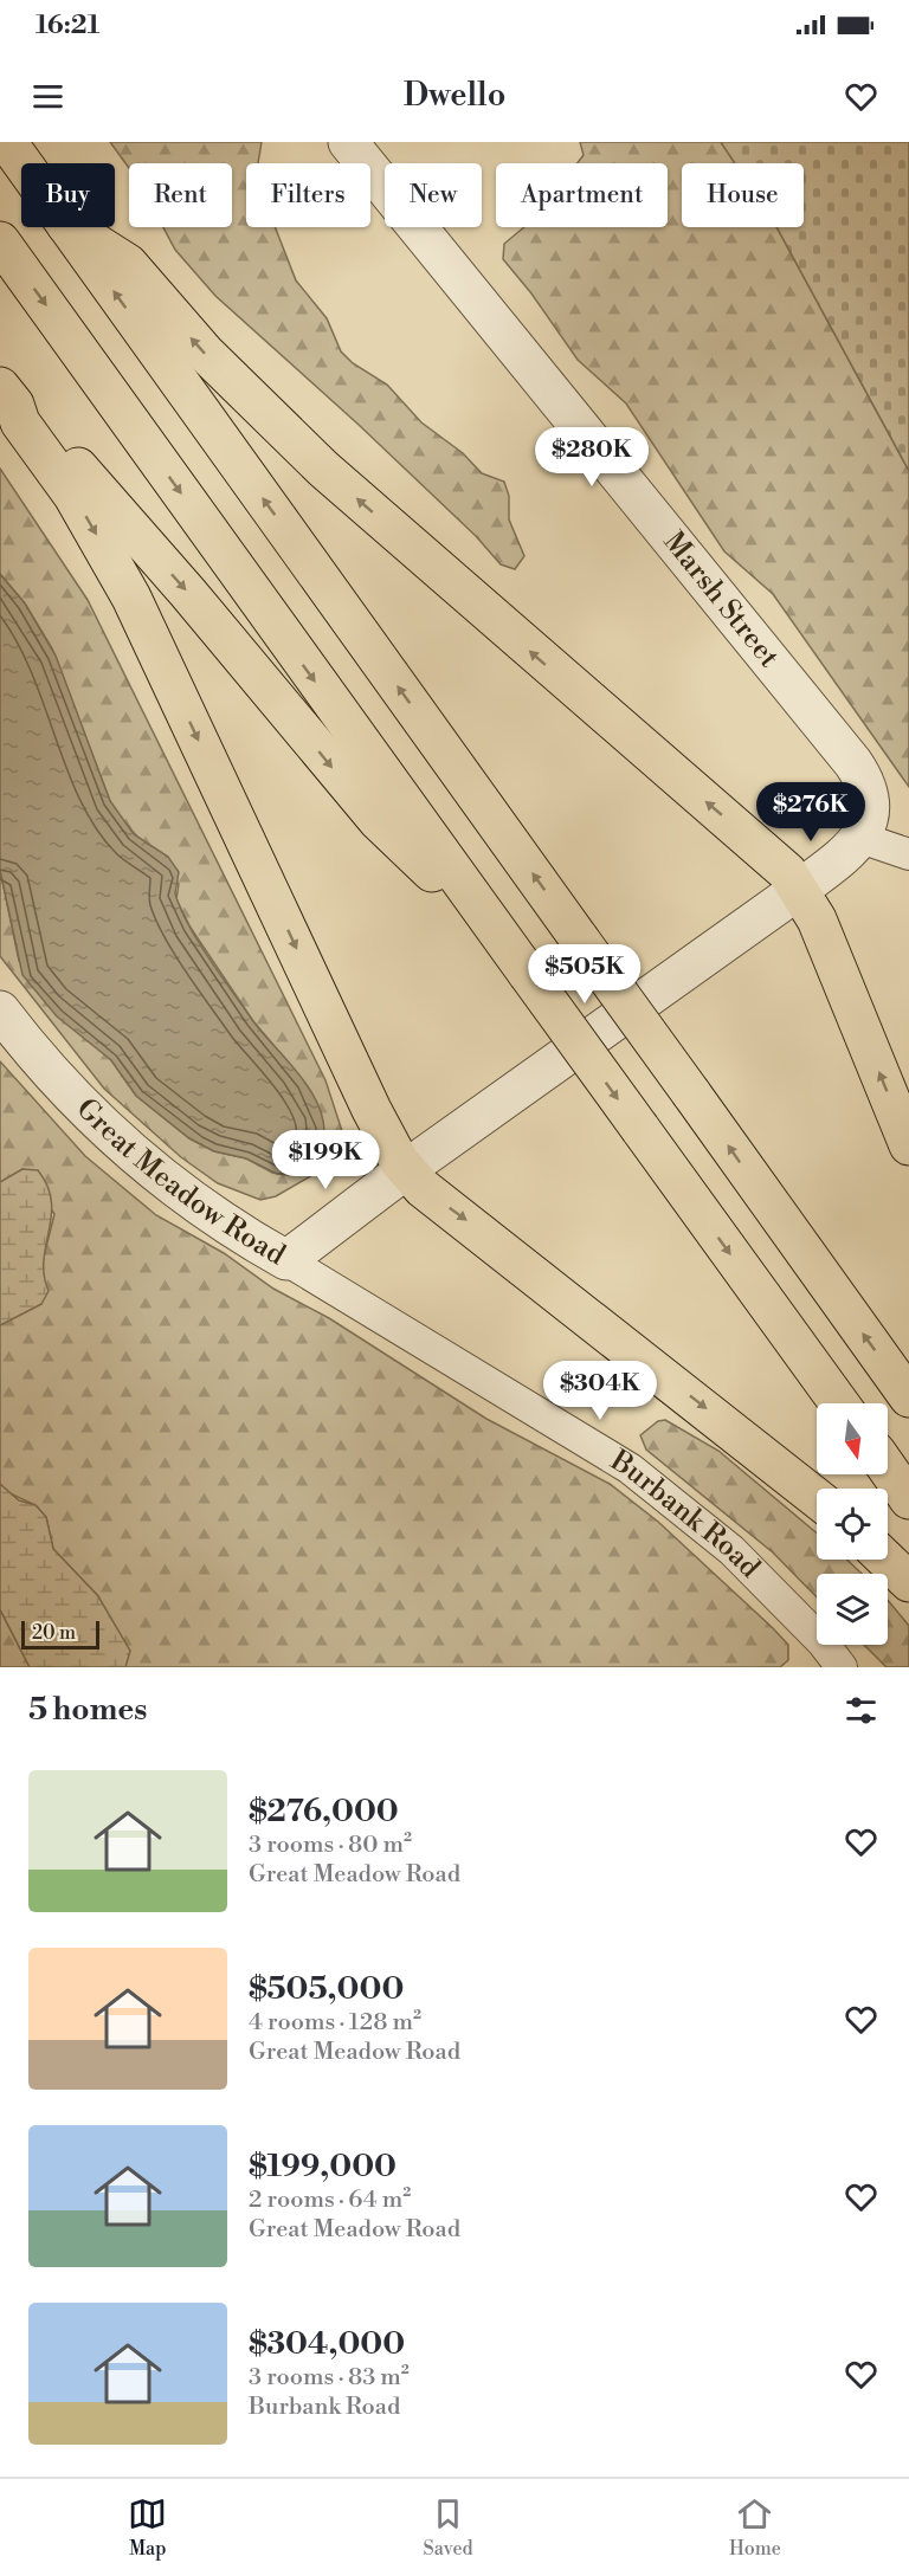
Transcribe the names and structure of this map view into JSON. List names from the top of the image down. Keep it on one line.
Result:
{"streets":{"street":["Marsh Street","Great Meadow Road","Burbank Road"]},"crossings":[["Marsh Street","Great Meadow Road"],["Great Meadow Road","Burbank Road"]],"scale_bar":"20 m","north":"bottom","page":{"status":"16:21","header":"Dwello","chip":["Buy","Rent","Filters","New","Apartment","House"],"price":["$280K","$276K","$505K","$199K","$304K"],"scale":"20 m","heading":"5 homes","list":[{"name":"$276,000","note":"3 rooms · 80 m² · Great Meadow Road"},{"name":"$505,000","note":"4 rooms · 128 m² · Great Meadow Road"},{"name":"$199,000","note":"2 rooms · 64 m² · Great Meadow Road"},{"name":"$304,000","note":"3 rooms · 83 m² · Burbank Road"}],"tabs":["Map","Saved","Home"]}}
